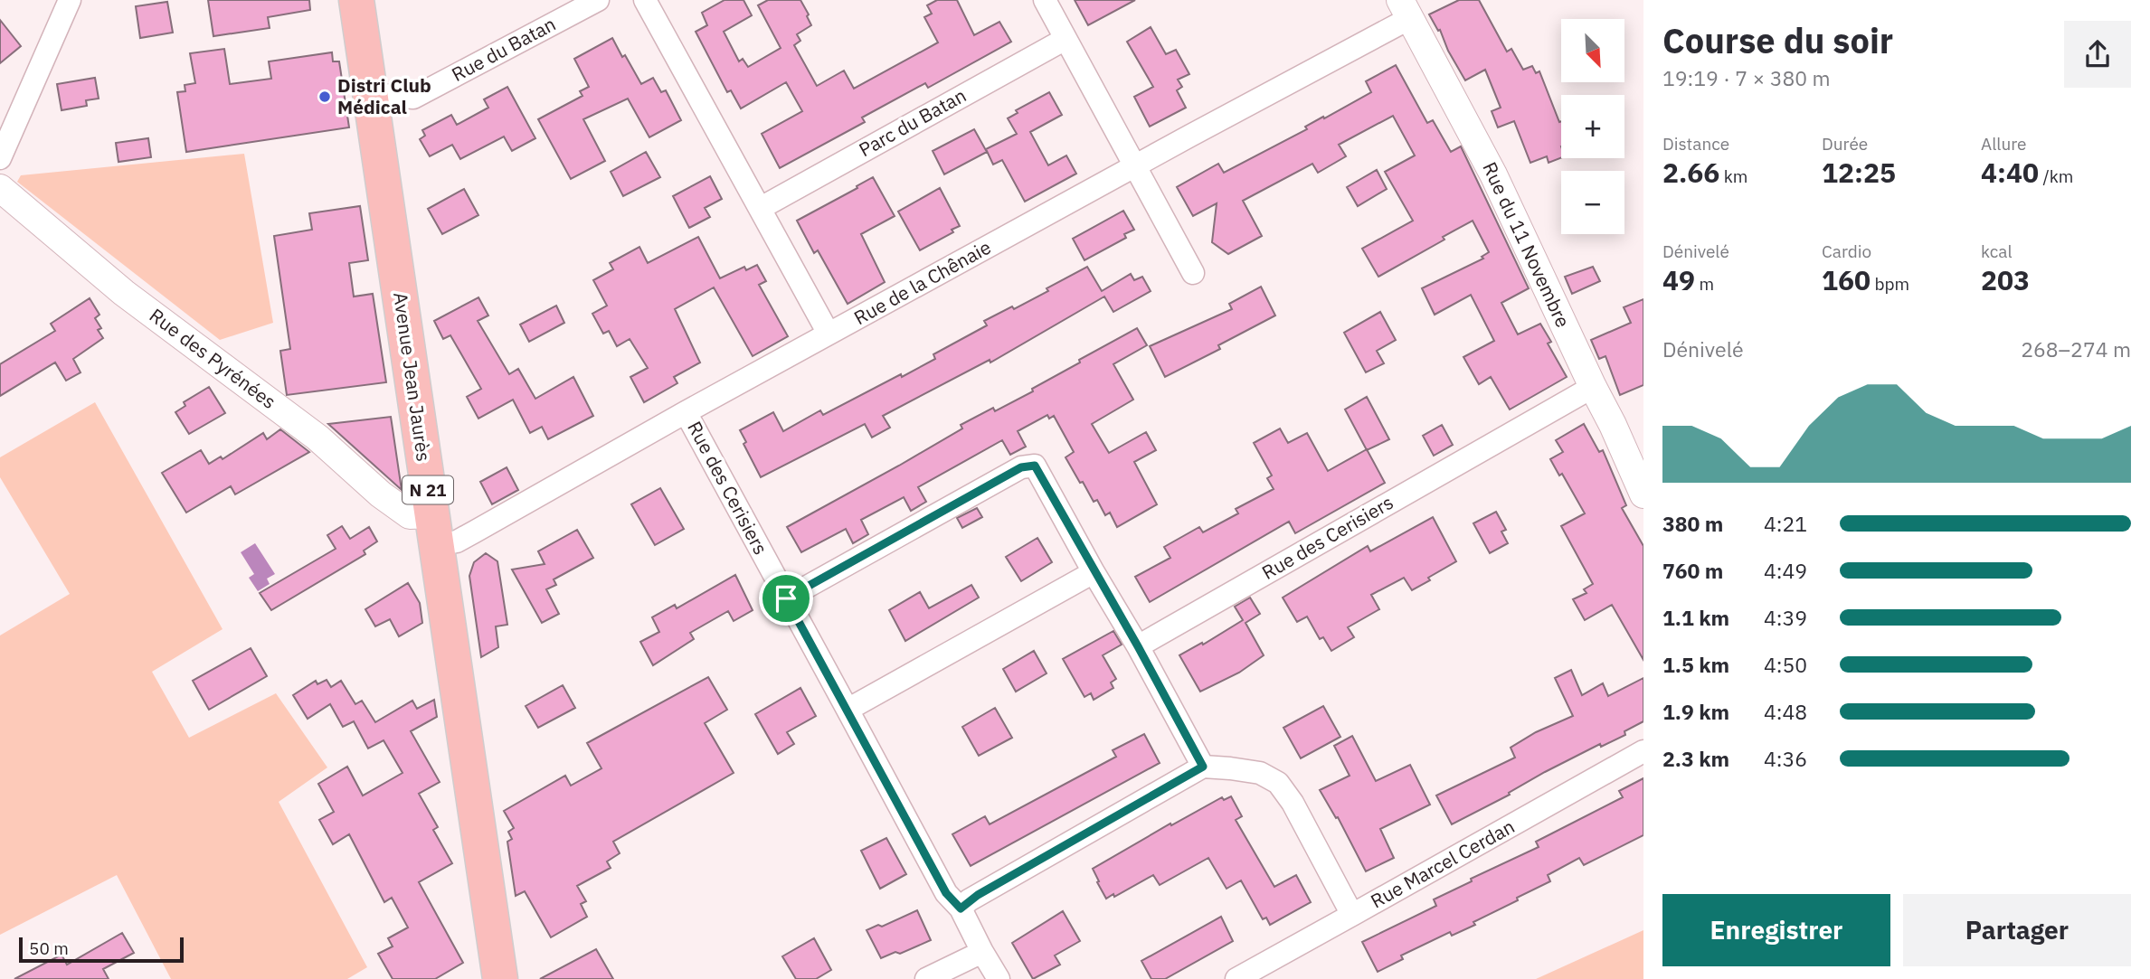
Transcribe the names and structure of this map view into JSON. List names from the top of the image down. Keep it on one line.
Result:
{"streets":{"main road":["Avenue Jean Jaurès","N 21"],"street":["Rue du Batan","Parc du Batan","Rue du 11 Novembre","Rue de la Chênaie","Rue des Pyrénées","Rue des Cerisiers","Rue Marcel Cerdan"]},"crossings":[["Rue du Batan","Avenue Jean Jaurès"],["Rue du 11 Novembre","Rue de la Chênaie"],["Rue du 11 Novembre","Rue des Cerisiers"],["Rue de la Chênaie","Rue des Pyrénées"],["Rue de la Chênaie","Avenue Jean Jaurès"],["Rue de la Chênaie","Rue des Cerisiers"],["Rue des Pyrénées","Avenue Jean Jaurès"]],"places":["Distri Club Médical"],"scale_bar":"50 m","north":"bottom right","page":{"heading":["Course du soir","19:19 · 7 × 380 m"],"map_buttons":["+","−"],"stats":[["Distance","2.66 km"],["Durée","12:25"],["Allure","4:40 /km"],["Dénivelé","49 m"],["Cardio","160 bpm"],["kcal","203"]],"chart":["Dénivelé","268–274 m"],"list":[{"name":"380 m","note":"4:21"},{"name":"760 m","note":"4:49"},{"name":"1.1 km","note":"4:39"},{"name":"1.5 km","note":"4:50"},{"name":"1.9 km","note":"4:48"},{"name":"2.3 km","note":"4:36"}],"buttons":["Enregistrer","Partager"],"scale":"50 m"}}
